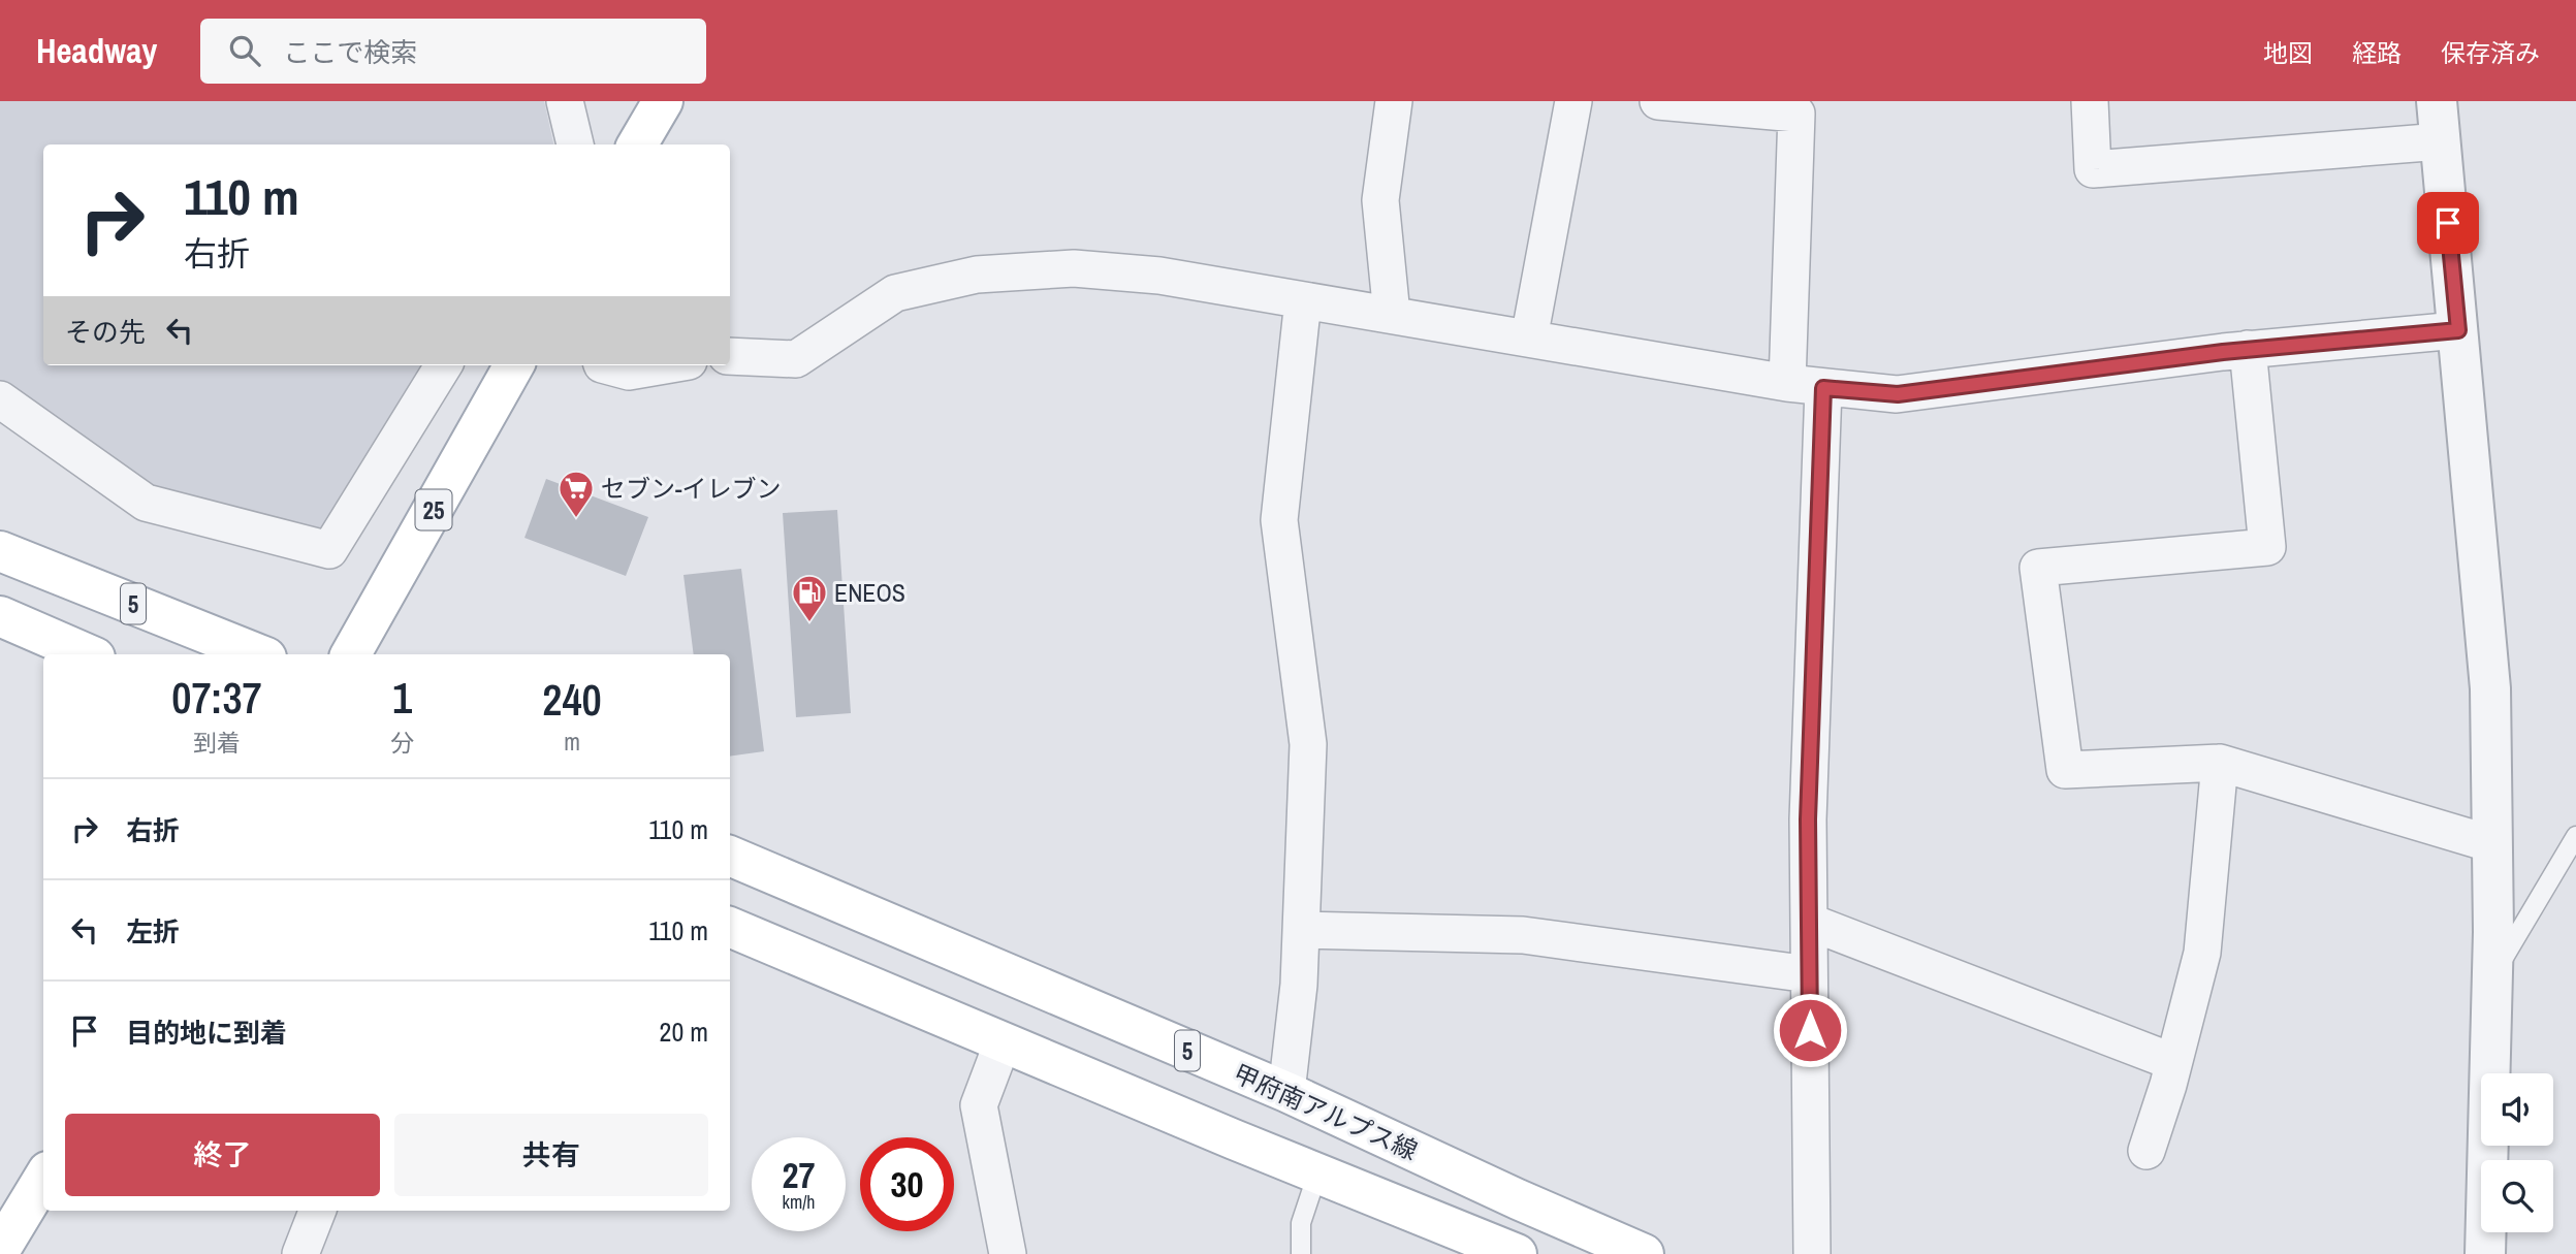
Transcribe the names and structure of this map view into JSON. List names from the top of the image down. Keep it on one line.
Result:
{"streets":{"main road":["25","5","甲府南アルプス線"]},"places":{"supermarket":["セブン-イレブン"],"fuel station":["ENEOS"]},"page":{"header":"Headway","search":"ここで検索","nav":["地図","経路","保存済み"],"turn":["110 m","右折"],"then":"その先","eta":["07:37","到着","1","分","240","m"],"list":[{"name":"右折","value":"110 m"},{"name":"左折","value":"110 m"},{"name":"目的地に到着","value":"20 m"}],"buttons":["終了","共有"],"speed":"27 km/h","limit":"30"}}
